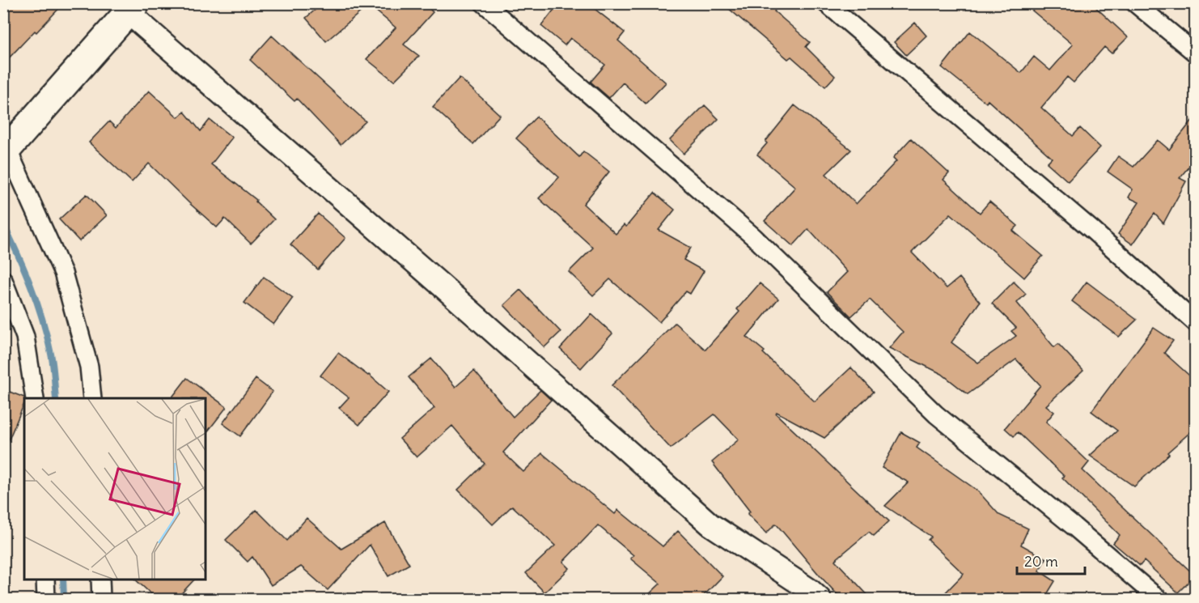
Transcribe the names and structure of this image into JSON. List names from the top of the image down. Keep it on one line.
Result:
{"scale_bar":"20 m"}
